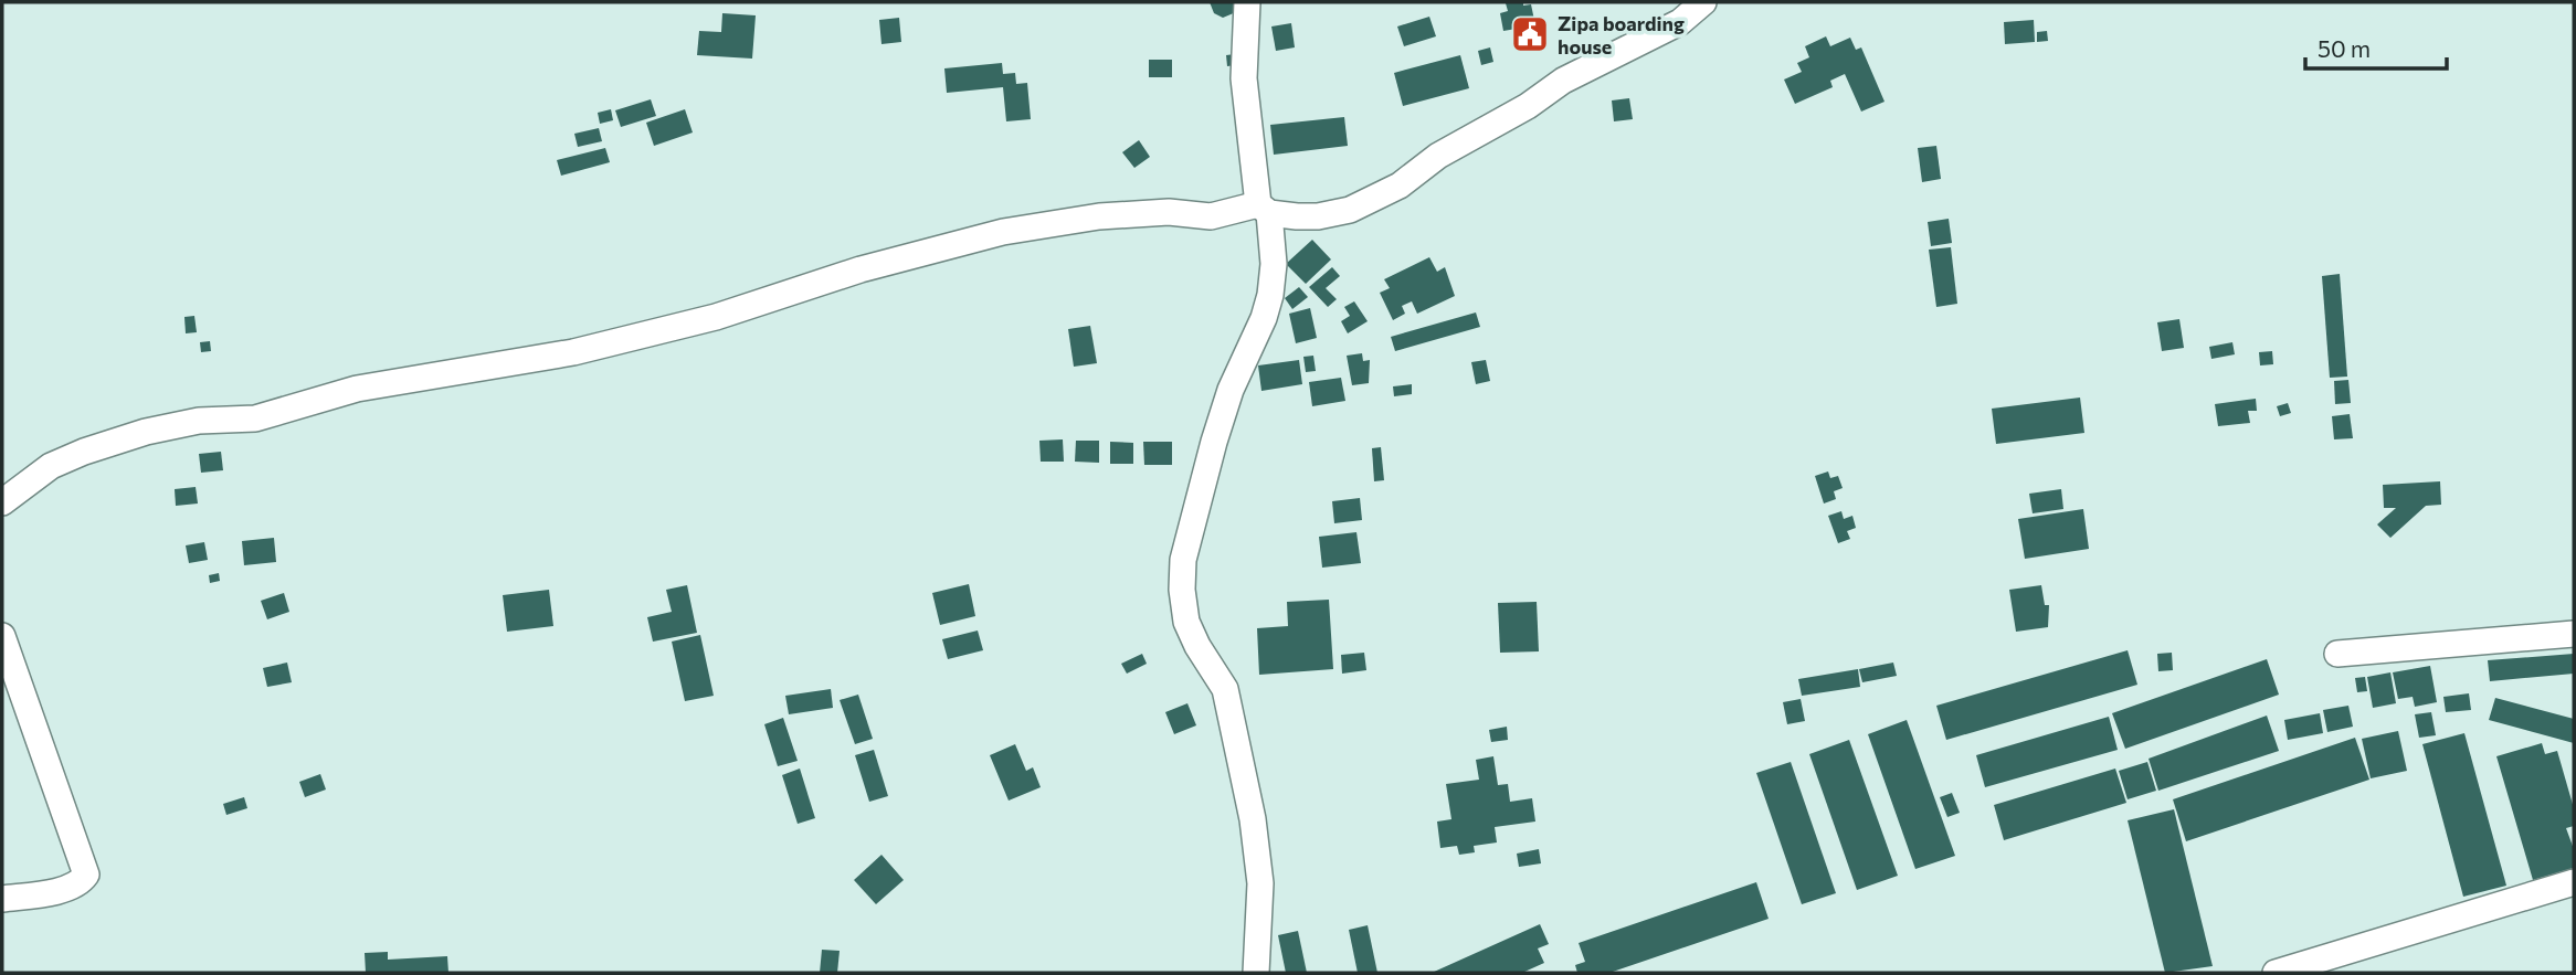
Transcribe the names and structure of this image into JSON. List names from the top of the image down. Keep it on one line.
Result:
{"places":{"public building":["Zipa boarding house"]},"scale_bar":"50 m"}
